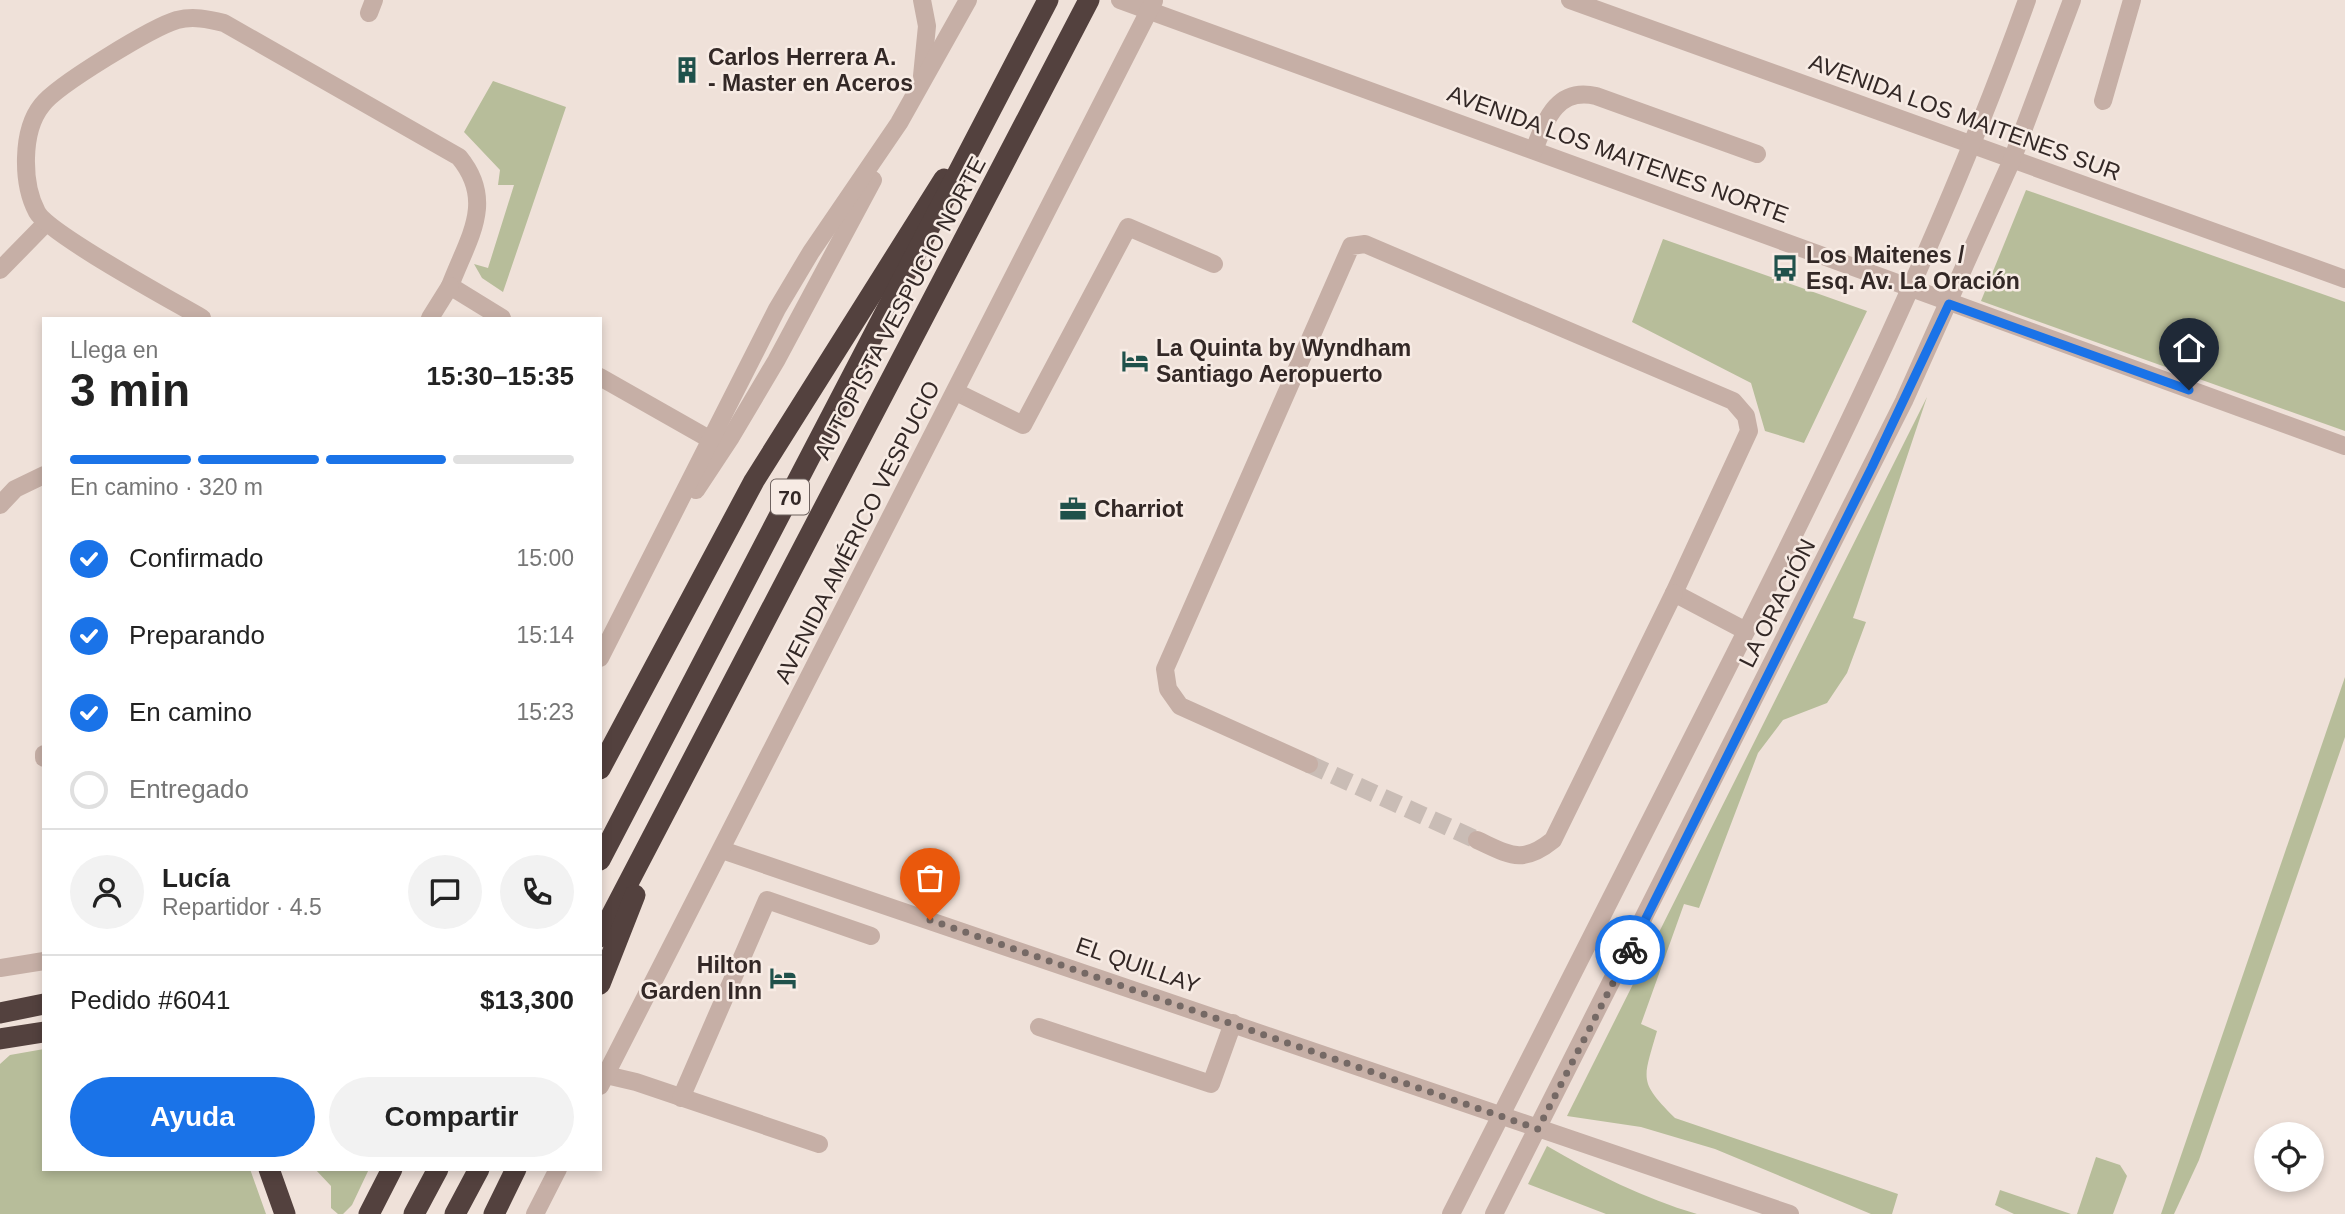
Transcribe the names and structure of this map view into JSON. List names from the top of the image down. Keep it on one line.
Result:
{"streets":{"highway":["AUTOPISTA VESPUCIO NORTE","70"],"street":["AVENIDA LOS MAITENES SUR","AVENIDA LOS MAITENES NORTE","AVENIDA AMÉRICO VESPUCIO","LA ORACIÓN","EL QUILLAY"]},"crossings":[["AVENIDA LOS MAITENES SUR","LA ORACIÓN"],["AVENIDA LOS MAITENES NORTE","AVENIDA AMÉRICO VESPUCIO"],["AVENIDA LOS MAITENES NORTE","LA ORACIÓN"],["AVENIDA AMÉRICO VESPUCIO","EL QUILLAY"],["LA ORACIÓN","EL QUILLAY"]],"places":{"building":["Carlos Herrera A. - Master en Aceros"],"bus stop":["Los Maitenes / Esq. Av. La Oración"],"hotel":["La Quinta by Wyndham Santiago Aeropuerto","Hilton Garden Inn"],"office":["Charriot"]},"page":{"heading":["3 min","Llega en","15:30–15:35"],"panel":["Lucía","Repartidor · 4.5","Pedido #6041","$13,300"],"bar":"En camino · 320 m","list":[["Confirmado","15:00"],["Preparando","15:14"],["En camino","15:23"],"Entregado"],"buttons":["Ayuda","Compartir"]}}
